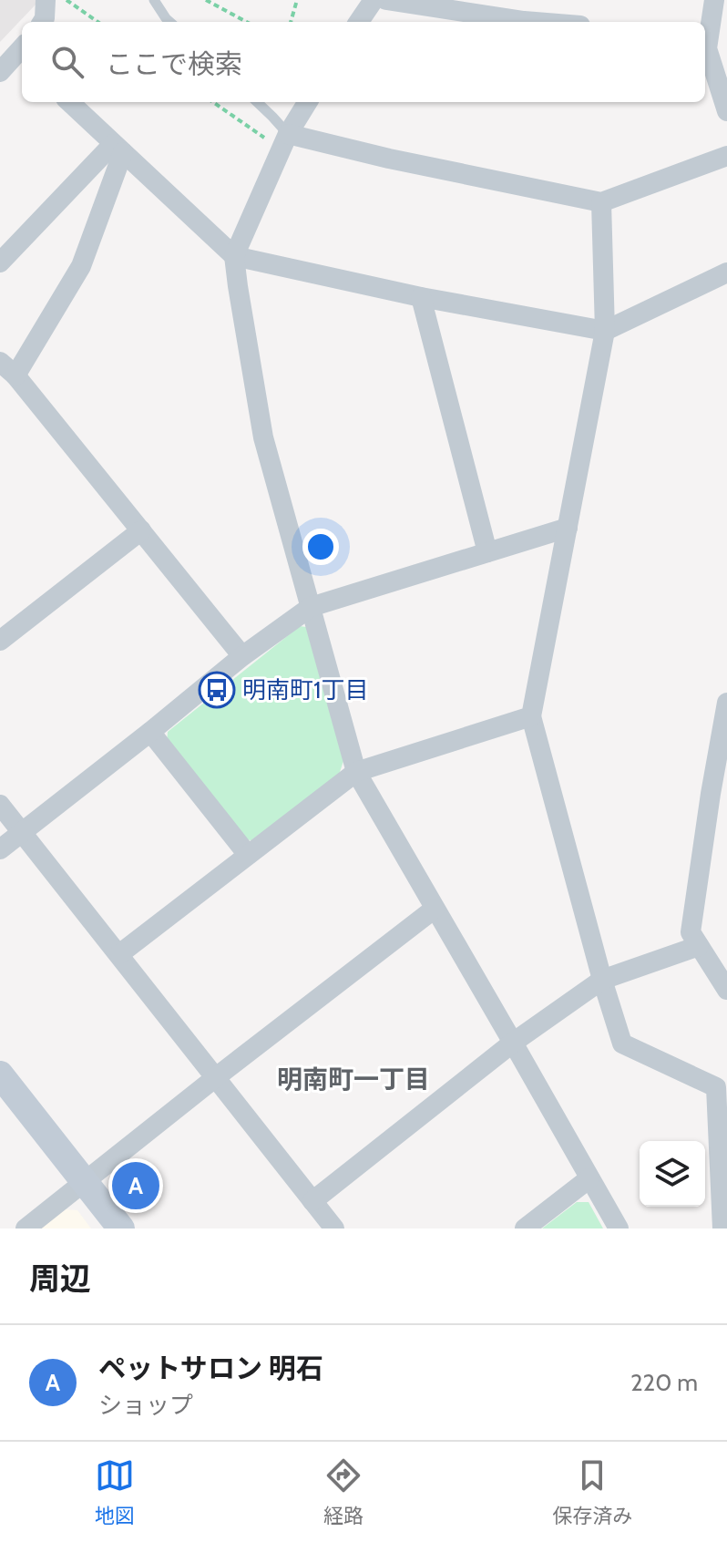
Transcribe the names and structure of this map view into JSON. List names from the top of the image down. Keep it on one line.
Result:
{"districts":["明南町一丁目"],"places":{"bus stop":["明南町1丁目"]},"page":{"search":"ここで検索","pins":"A","heading":"周辺","list":[{"mark":"A","name":"ペットサロン 明石","note":"ショップ","value":"220 m"}],"nav":["地図","経路","保存済み"]}}
